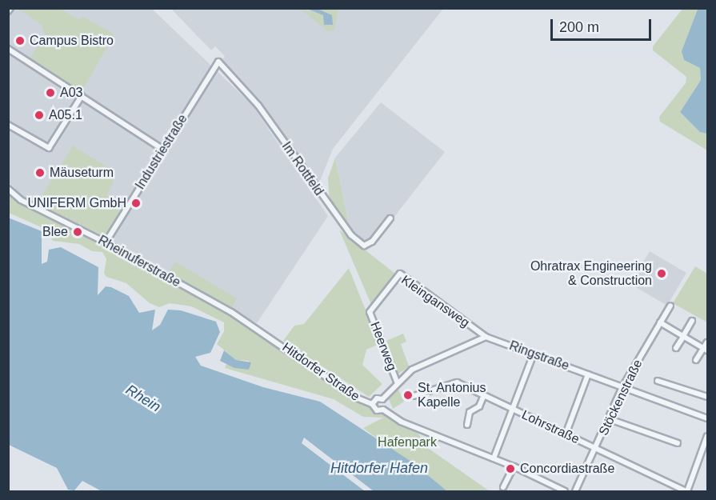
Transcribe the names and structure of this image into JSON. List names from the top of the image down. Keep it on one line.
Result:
{"streets":{"street":["Industriestraße","Im Rottfeld","Rheinuferstraße","Kleingansweg","Heerweg","Ringstraße","Hitdorfer Straße","Stöckenstraße","Lohrstraße"]},"crossings":[["Industriestraße","Im Rottfeld"],["Industriestraße","Rheinuferstraße"],["Rheinuferstraße","Hitdorfer Straße"],["Kleingansweg","Heerweg"],["Kleingansweg","Ringstraße"],["Ringstraße","Stöckenstraße"],["Stöckenstraße","Lohrstraße"]],"water":["Rhein","Hitdorfer Hafen"],"parks":["Hafenpark"],"places":["Campus Bistro","A03","A05.1","Mäuseturm","UNIFERM GmbH","Blee","Ohratrax Engineering & Construction","St. Antonius Kapelle","Concordiastraße"],"scale_bar":"200 m"}
